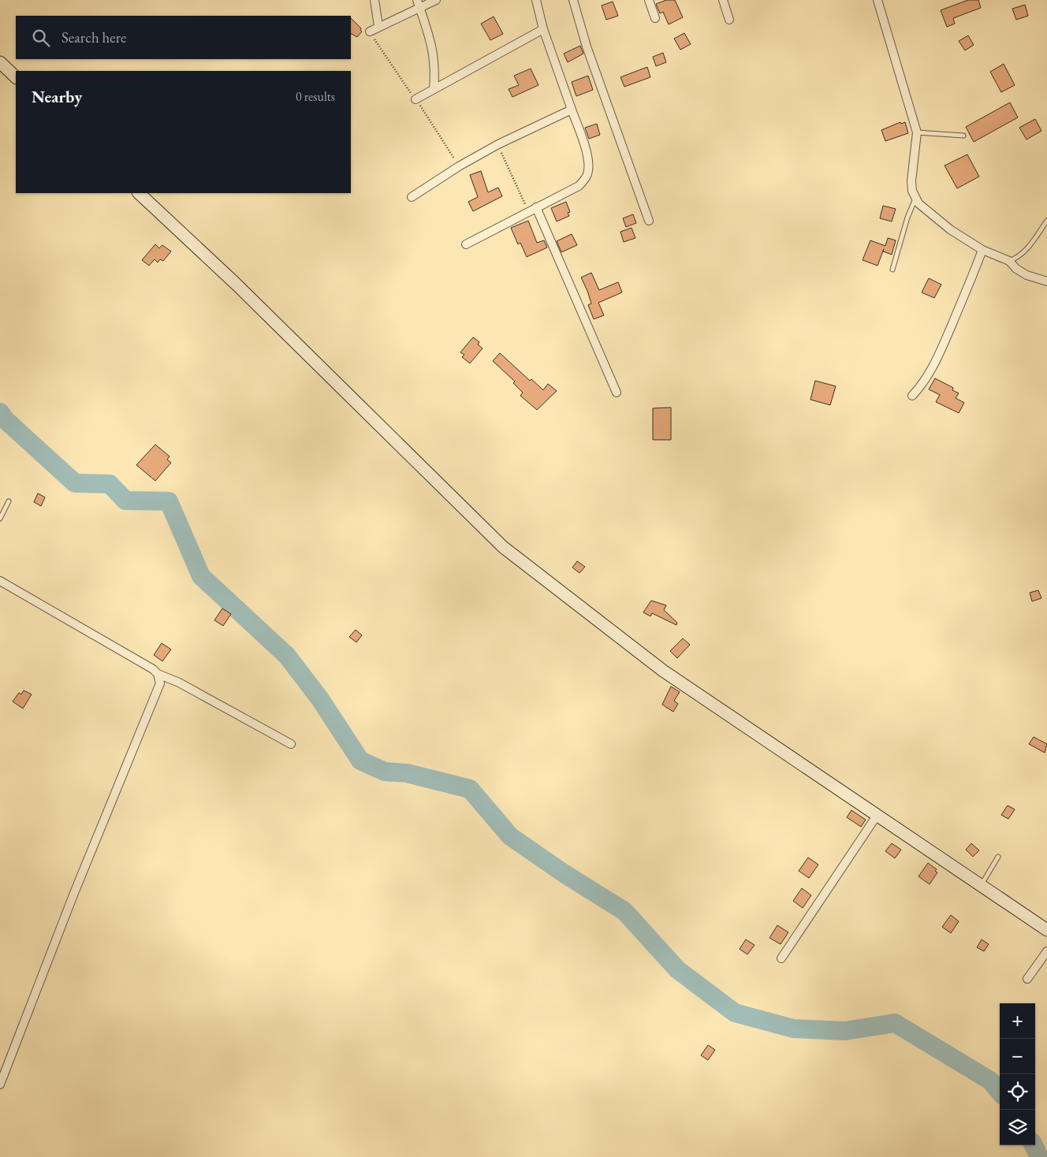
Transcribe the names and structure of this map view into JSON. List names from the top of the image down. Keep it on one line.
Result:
{"page":{"search":"Search here","heading":["Nearby","0 results"],"map_buttons":["+","−"]}}
